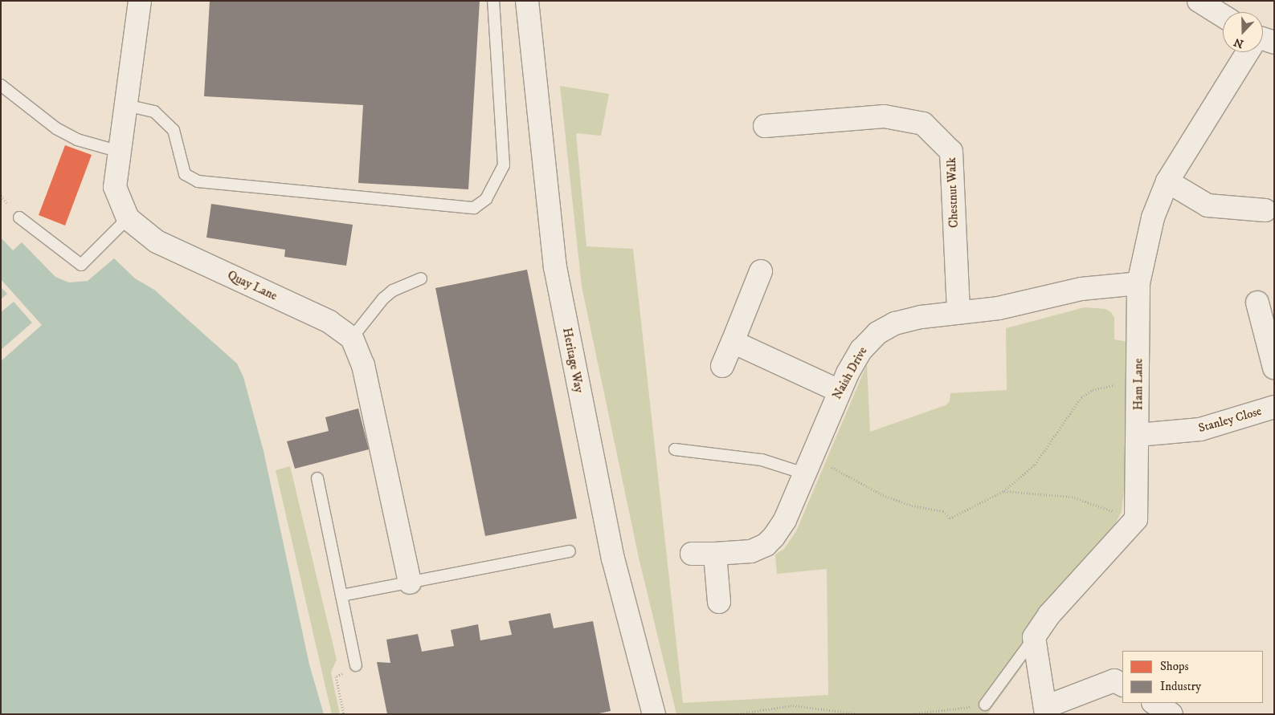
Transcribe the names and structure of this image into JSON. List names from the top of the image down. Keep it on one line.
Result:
{"streets":{"street":["Chestnut Walk","Quay Lane","Heritage Way","Naish Drive","Ham Lane","Stanley Close"]},"crossings":[["Chestnut Walk","Naish Drive"],["Naish Drive","Ham Lane"],["Ham Lane","Stanley Close"]],"legend":["Shops","Industry"],"north":"bottom"}
